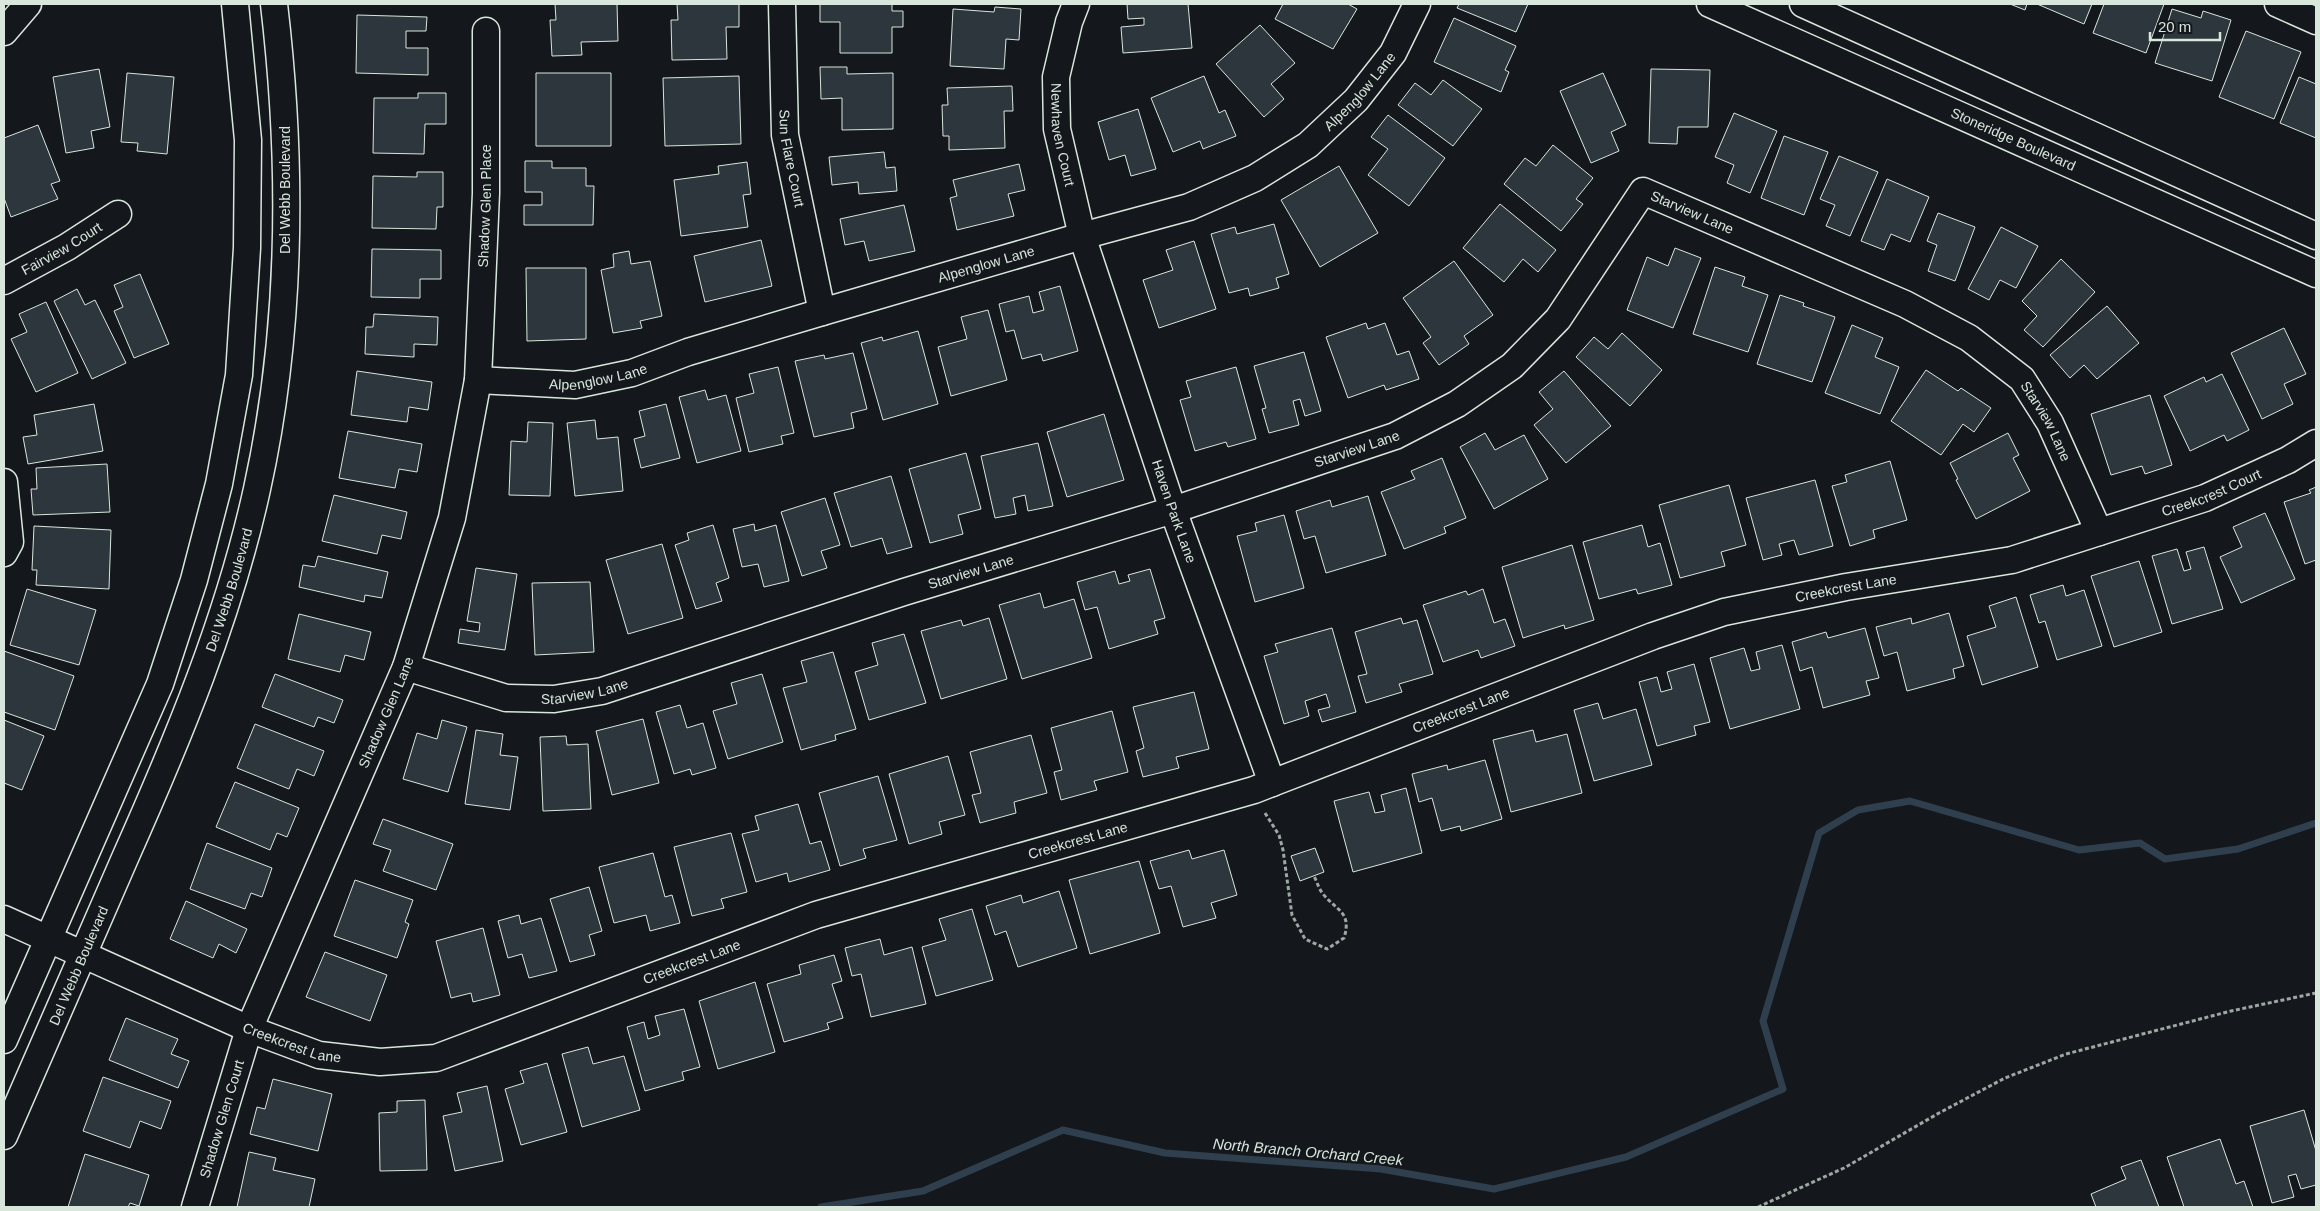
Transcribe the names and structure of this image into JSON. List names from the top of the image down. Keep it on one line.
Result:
{"streets":{"street":["Alpenglow Lane","Newhaven Court","Stoneridge Boulevard","Sun Flare Court","Del Webb Boulevard","Shadow Glen Place","Starview Lane","Fairview Court","Creekcrest Court","Haven Park Lane","Creekcrest Lane","Shadow Glen Lane","Shadow Glen Court"]},"crossings":[["Alpenglow Lane","Newhaven Court"],["Alpenglow Lane","Sun Flare Court"],["Alpenglow Lane","Shadow Glen Place"],["Alpenglow Lane","Haven Park Lane"],["Alpenglow Lane","Shadow Glen Lane"],["Newhaven Court","Haven Park Lane"],["Del Webb Boulevard","Creekcrest Lane"],["Shadow Glen Place","Shadow Glen Lane"],["Starview Lane","Creekcrest Court"],["Starview Lane","Haven Park Lane"],["Starview Lane","Creekcrest Lane"],["Starview Lane","Shadow Glen Lane"],["Creekcrest Court","Creekcrest Lane"],["Haven Park Lane","Creekcrest Lane"],["Creekcrest Lane","Shadow Glen Lane"],["Creekcrest Lane","Shadow Glen Court"],["Shadow Glen Lane","Shadow Glen Court"]],"water":["North Branch Orchard Creek"],"scale_bar":"20 m"}
